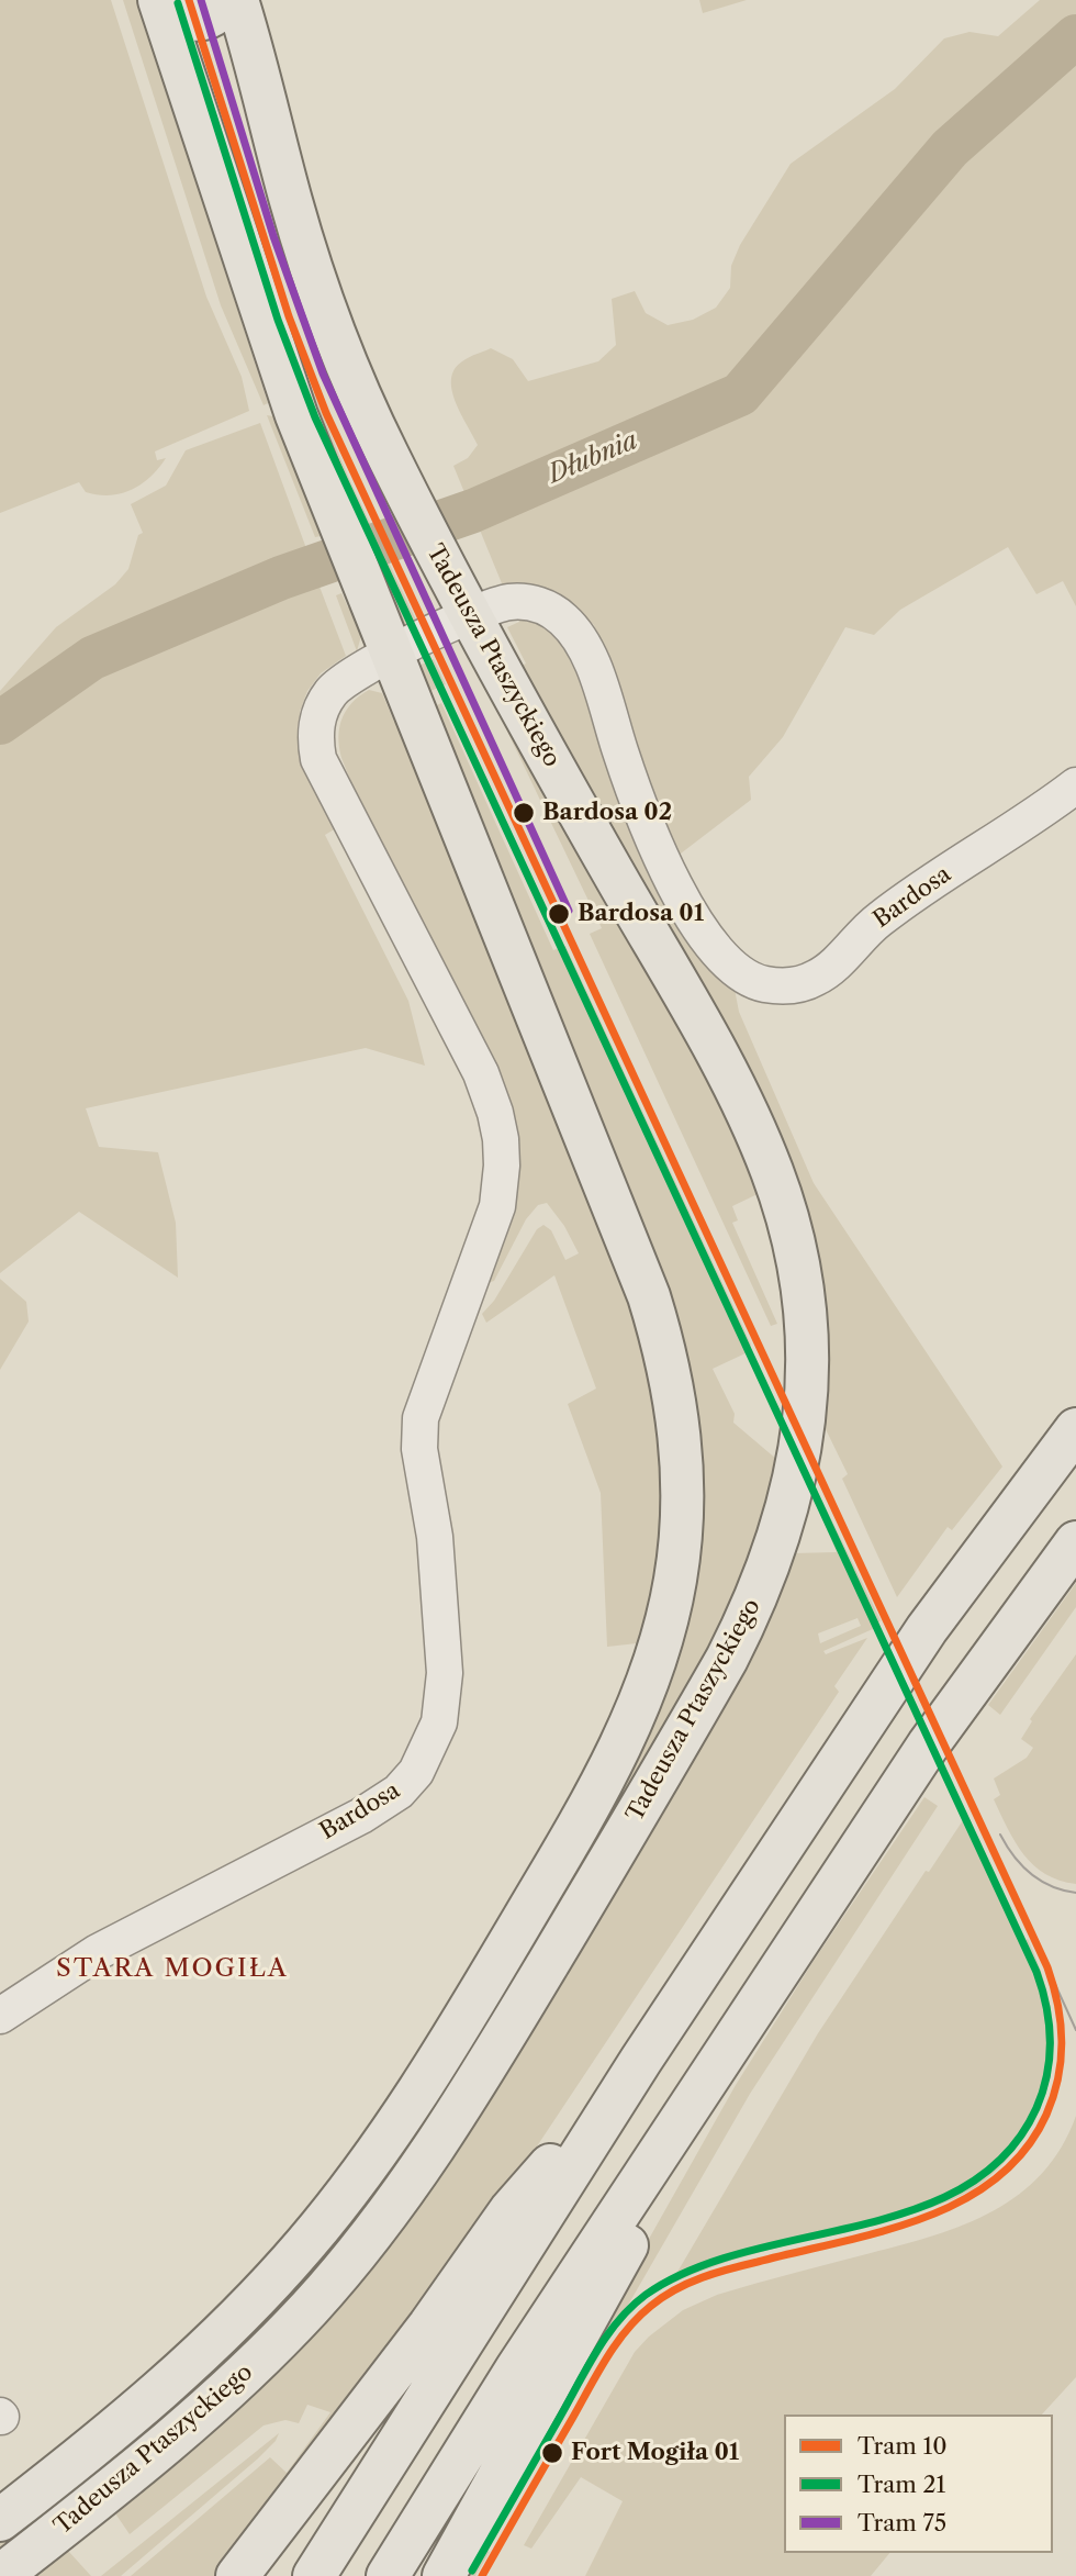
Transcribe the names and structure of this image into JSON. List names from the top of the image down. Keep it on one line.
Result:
{"streets":{"main road":["Tadeusza Ptaszyckiego"],"street":["Bardosa"]},"crossings":[["Tadeusza Ptaszyckiego","Bardosa"]],"districts":["STARA MOGIŁA"],"water":["Dłubnia"],"places":["Bardosa 02","Bardosa 01","Fort Mogiła 01"],"lines":["tram line 10","tram line 75","tram line 21"],"legend":["Tram 10","Tram 21","Tram 75"]}
